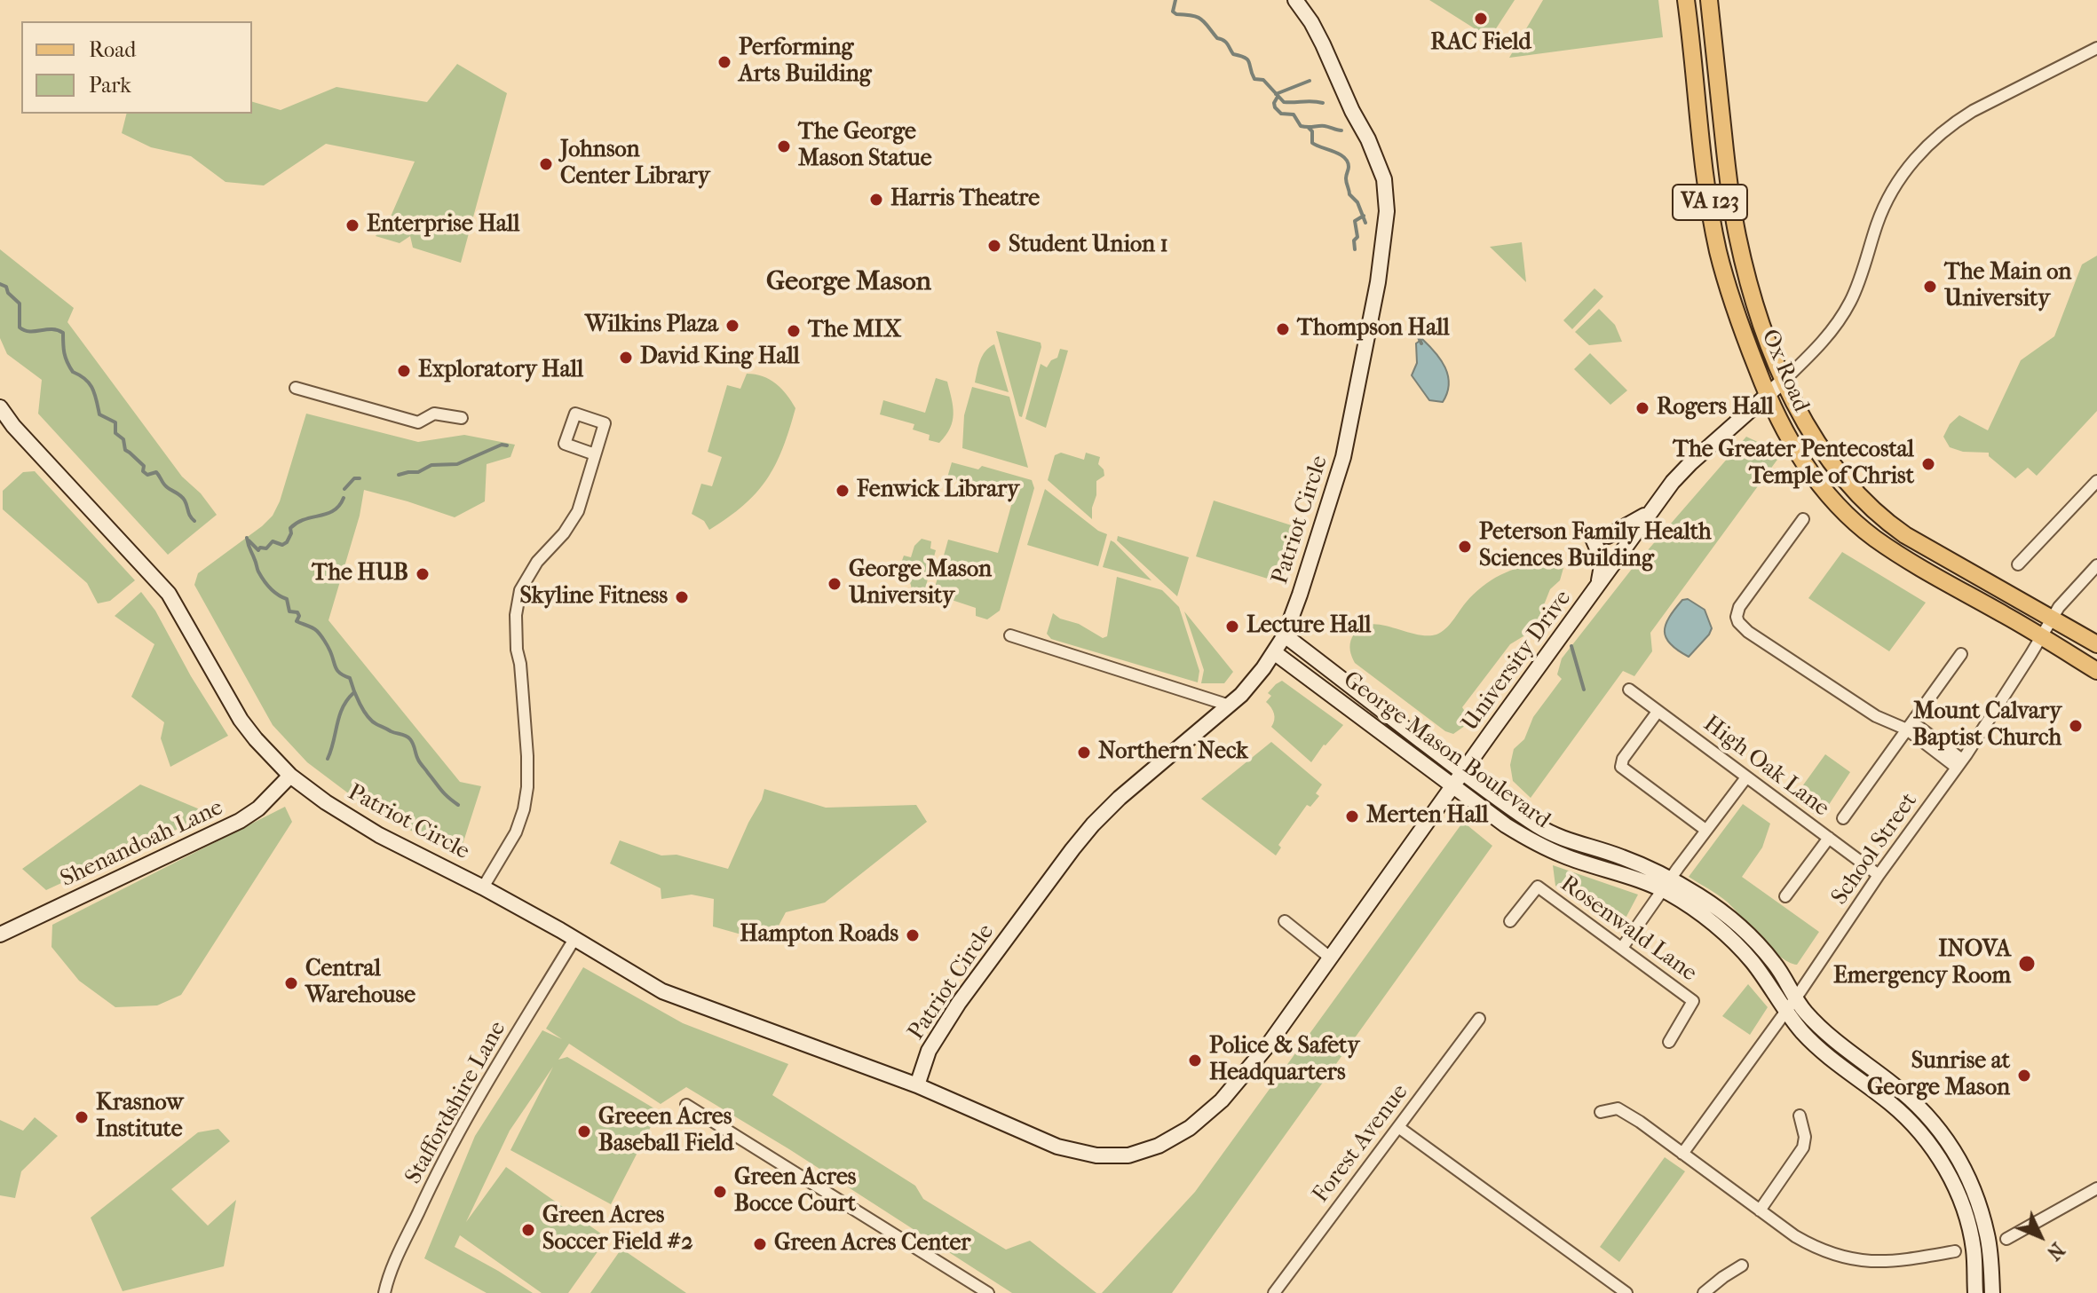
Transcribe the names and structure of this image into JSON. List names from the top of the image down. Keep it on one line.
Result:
{"streets":{"main road":["VA 123","Ox Road"],"street":["Patriot Circle","University Drive","George Mason Boulevard","High Oak Lane","Shenandoah Lane","School Street","Rosenwald Lane","Staffordshire Lane","Forest Avenue"]},"crossings":[["VA 123","Ox Road"],["VA 123","School Street"],["Ox Road","University Drive"],["Ox Road","School Street"],["Patriot Circle","University Drive"],["Patriot Circle","George Mason Boulevard"],["Patriot Circle","Shenandoah Lane"],["Patriot Circle","Staffordshire Lane"],["University Drive","George Mason Boulevard"],["George Mason Boulevard","School Street"],["High Oak Lane","School Street"]],"districts":["George Mason"],"places":["RAC Field","Performing Arts Building","The George Mason Statue","Johnson Center Library","Harris Theatre","Enterprise Hall","Student Union 1","The Main on University","Wilkins Plaza","Thompson Hall","The MIX","David King Hall","Exploratory Hall","Rogers Hall","The Greater Pentecostal Temple of Christ","Fenwick Library","Peterson Family Health Sciences Building","The HUB","George Mason University","Skyline Fitness","Lecture Hall","Mount Calvary Baptist Church","Northern Neck","Merten Hall","Hampton Roads","INOVA Emergency Room","Central Warehouse","Police & Safety Headquarters","Sunrise at George Mason","Krasnow Institute","Greeen Acres Baseball Field","Green Acres Bocce Court","Green Acres Soccer Field #2","Green Acres Center"],"legend":["Road","Park"],"north":"bottom right"}
